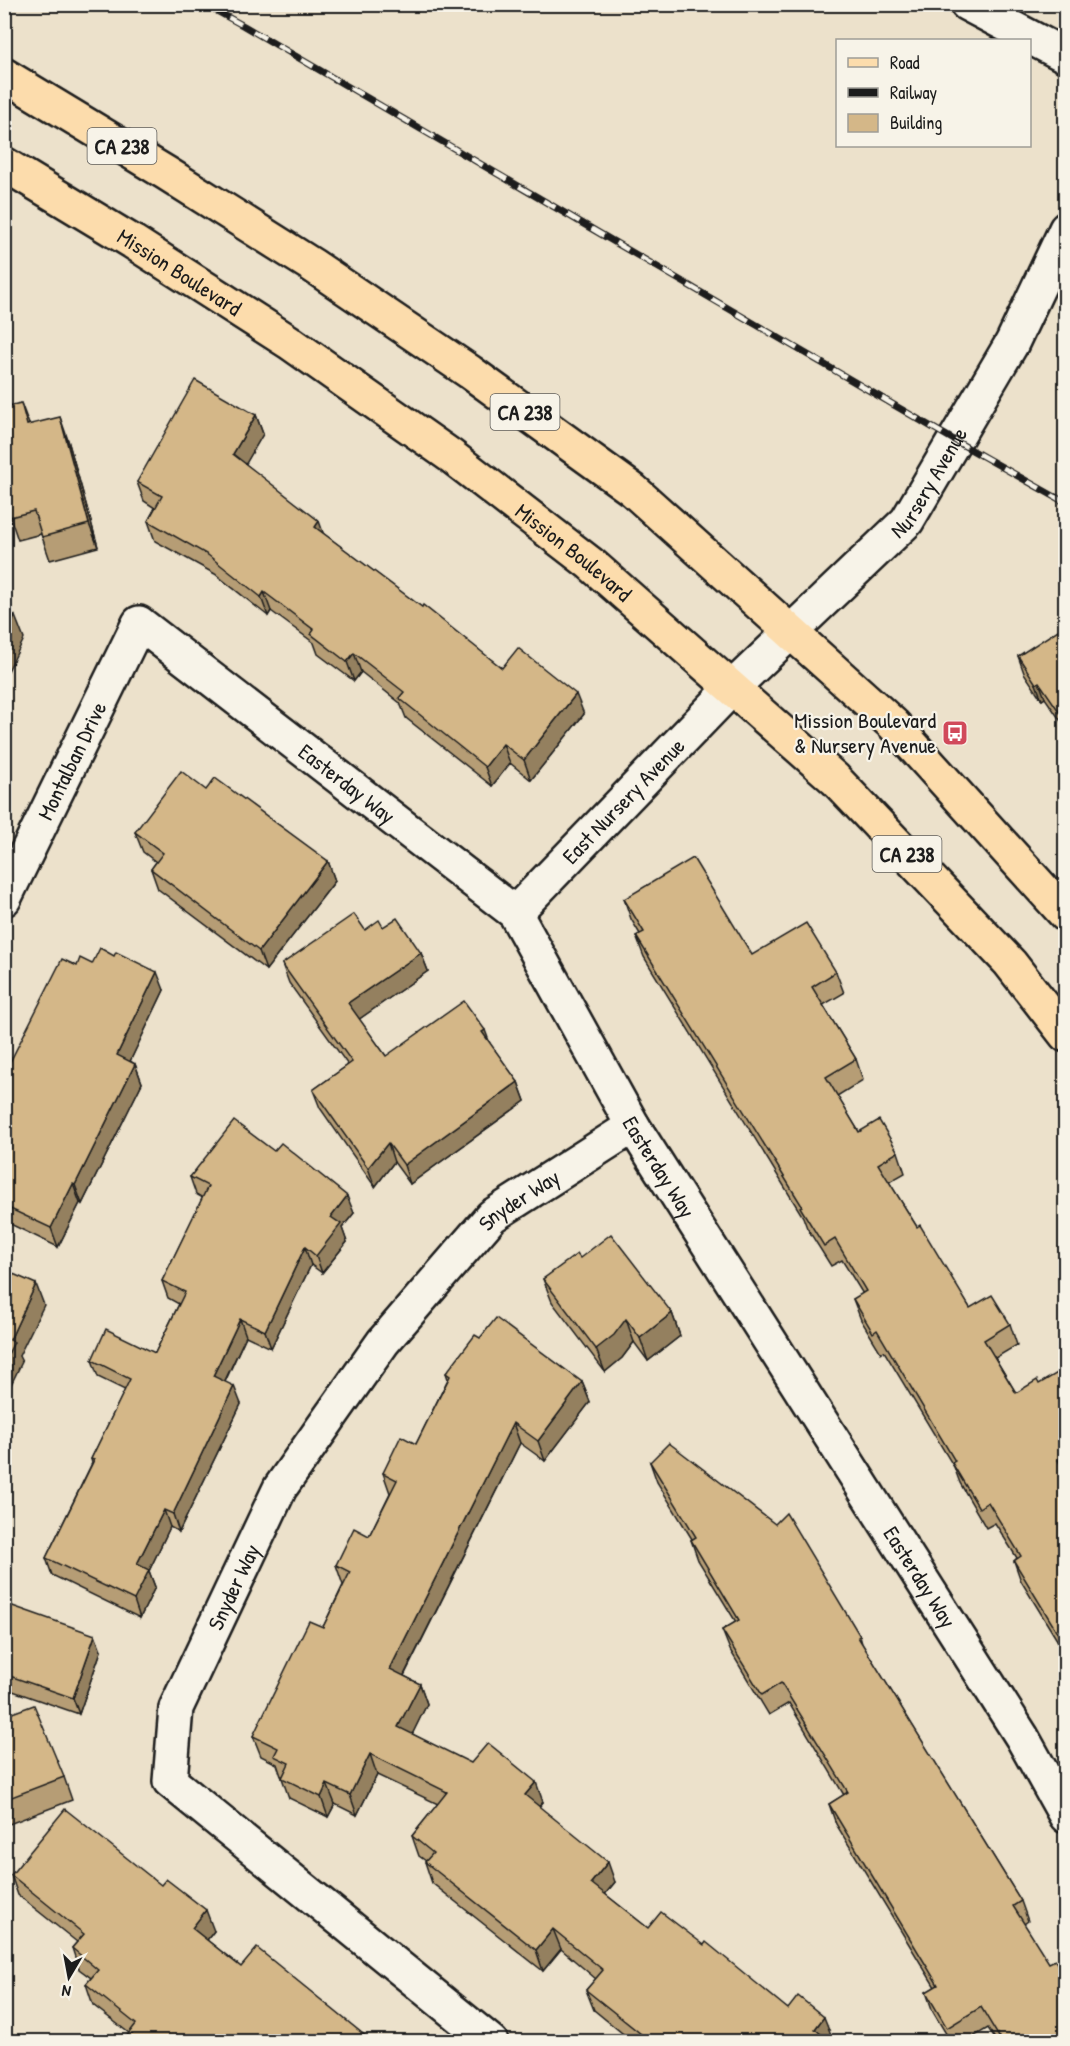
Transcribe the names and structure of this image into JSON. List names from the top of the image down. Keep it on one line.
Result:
{"streets":{"main road":["CA 238","Mission Boulevard"],"street":["Nursery Avenue","Montalban Drive","Easterday Way","East Nursery Avenue","Snyder Way"]},"crossings":[["CA 238","Nursery Avenue"],["Mission Boulevard","Nursery Avenue"],["Mission Boulevard","East Nursery Avenue"],["Nursery Avenue","East Nursery Avenue"],["Montalban Drive","Easterday Way"],["Easterday Way","East Nursery Avenue"],["Easterday Way","Snyder Way"]],"places":{"bus stop":["Mission Boulevard & Nursery Avenue"]},"legend":["Road","Railway","Building"],"north":"bottom"}
